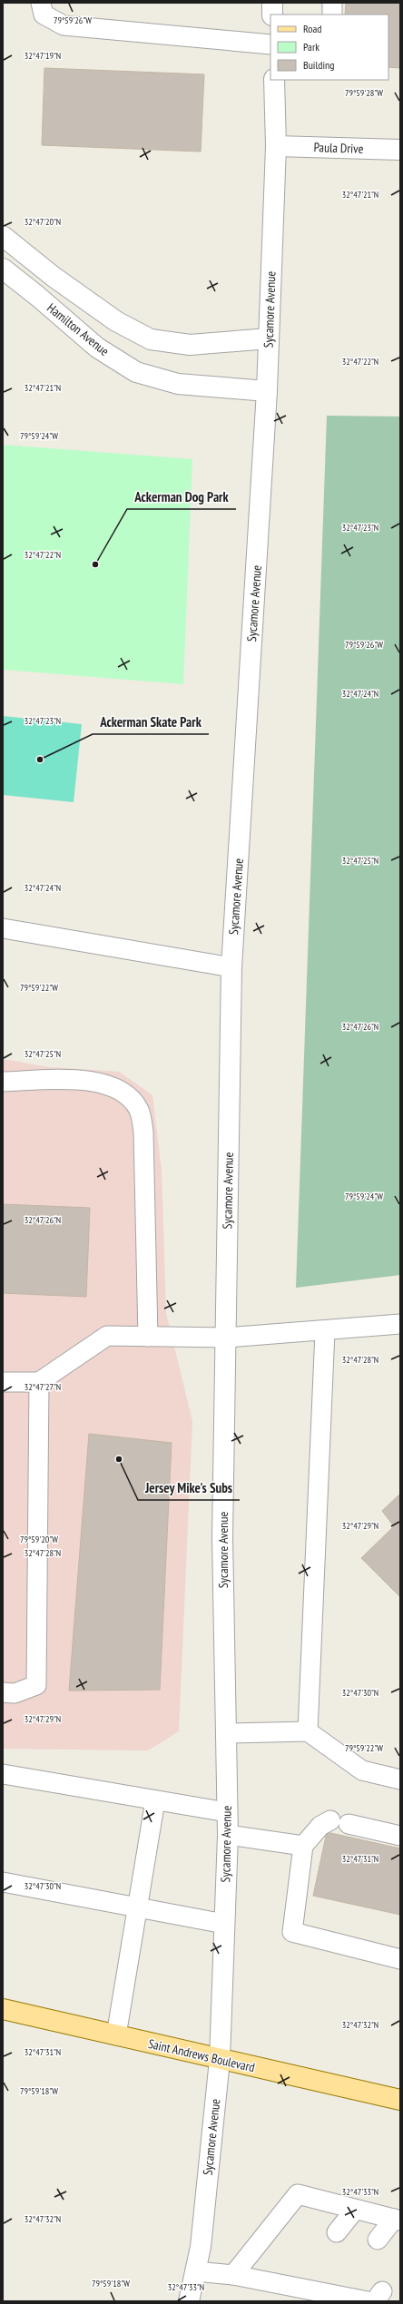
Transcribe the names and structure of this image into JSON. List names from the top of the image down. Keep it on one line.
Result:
{"streets":{"main road":["Saint Andrews Boulevard"],"street":["Paula Drive","Sycamore Avenue","Hamilton Avenue"]},"crossings":[["Paula Drive","Sycamore Avenue"],["Sycamore Avenue","Hamilton Avenue"],["Sycamore Avenue","Saint Andrews Boulevard"]],"places":["Ackerman Dog Park","Ackerman Skate Park","Jersey Mike's Subs"],"legend":["Road","Park","Building"],"coordinates":["79°59'26\"W","32°47'19\"N","79°59'28\"W","32°47'21\"N","32°47'20\"N","32°47'22\"N","79°59'24\"W","32°47'23\"N","32°47'24\"N","32°47'25\"N","79°59'22\"W","32°47'26\"N","32°47'28\"N","32°47'27\"N","32°47'29\"N","79°59'20\"W","32°47'30\"N","32°47'31\"N","32°47'32\"N","79°59'18\"W","32°47'33\"N"]}
